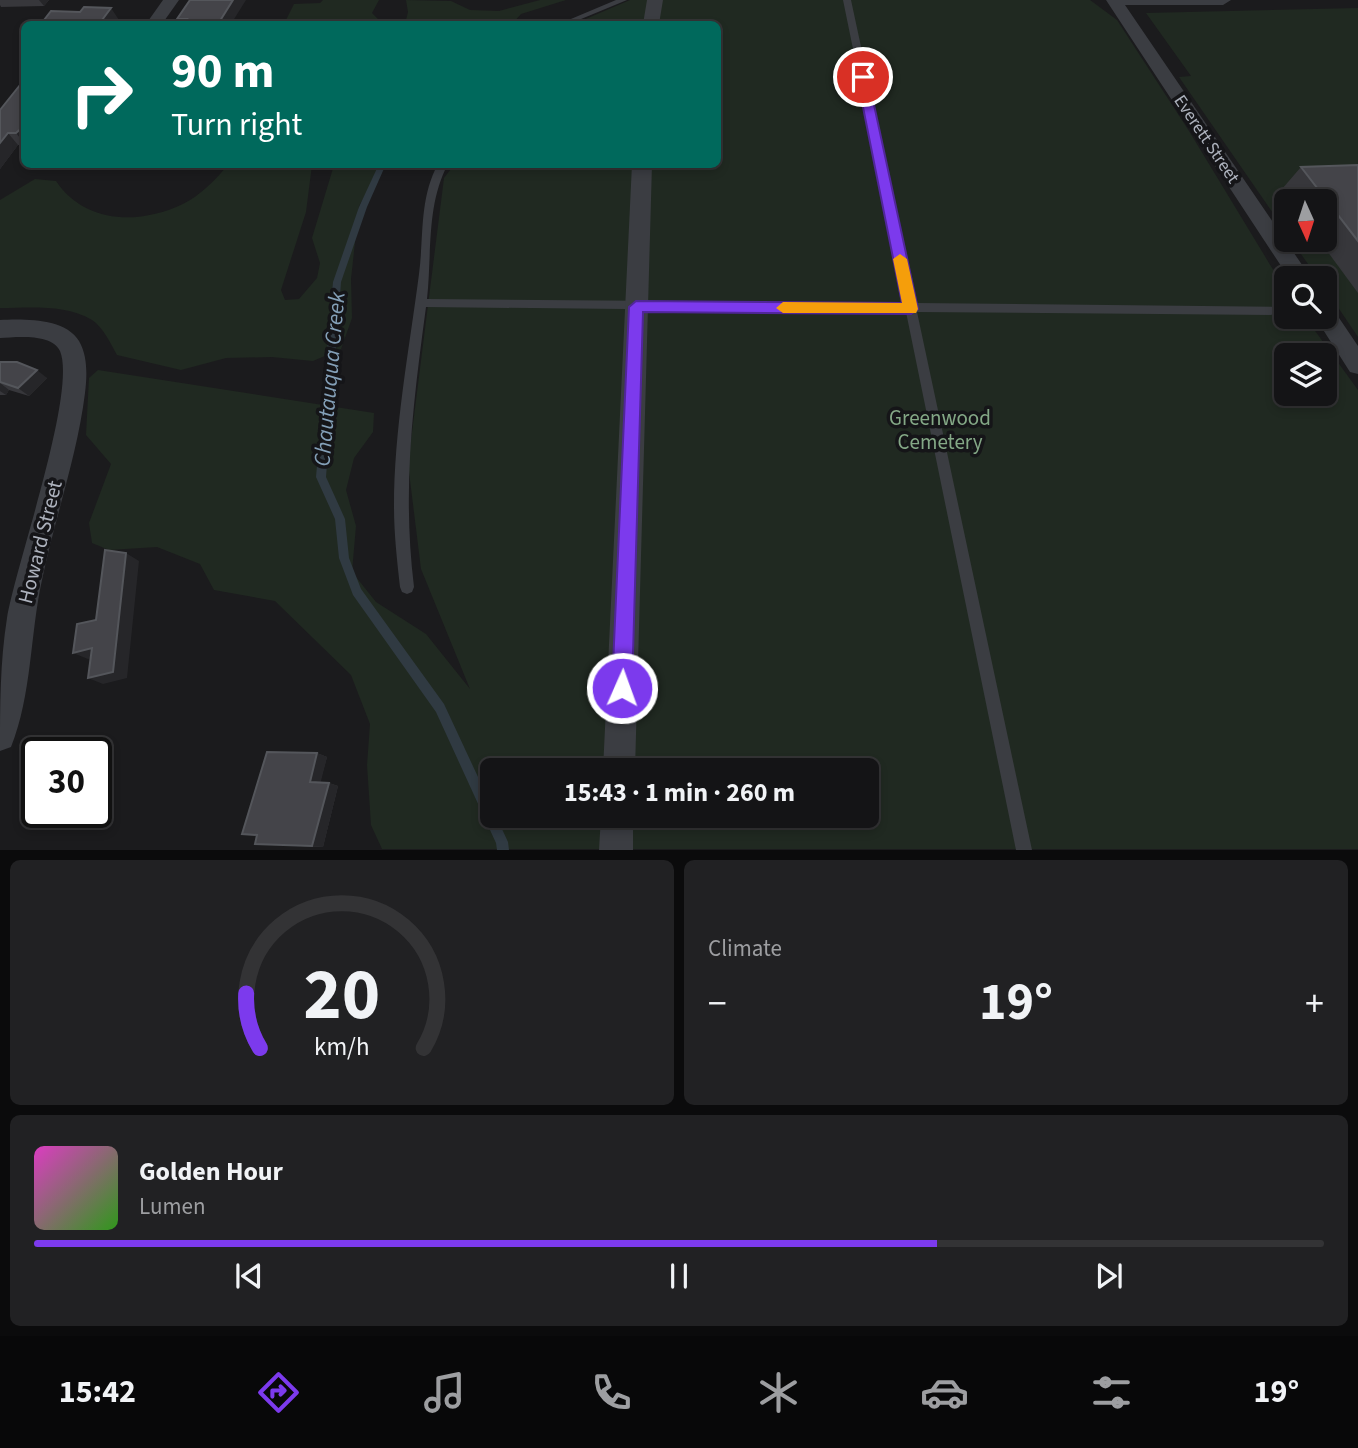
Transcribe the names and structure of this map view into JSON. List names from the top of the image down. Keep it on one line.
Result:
{"streets":{"street":["Everett Street","Howard Street"]},"water":["Chautauqua Creek"],"parks":["Greenwood Cemetery"],"north":"bottom","page":{"turn":["90 m","Turn right"],"limit":"30","trip":"15:43 · 1 min · 260 m","tile":"Climate","heat":["−","19°","+"],"song":["Golden Hour","Lumen"],"tabs":["15:42","19°"],"gauge":["20","km/h"]}}
